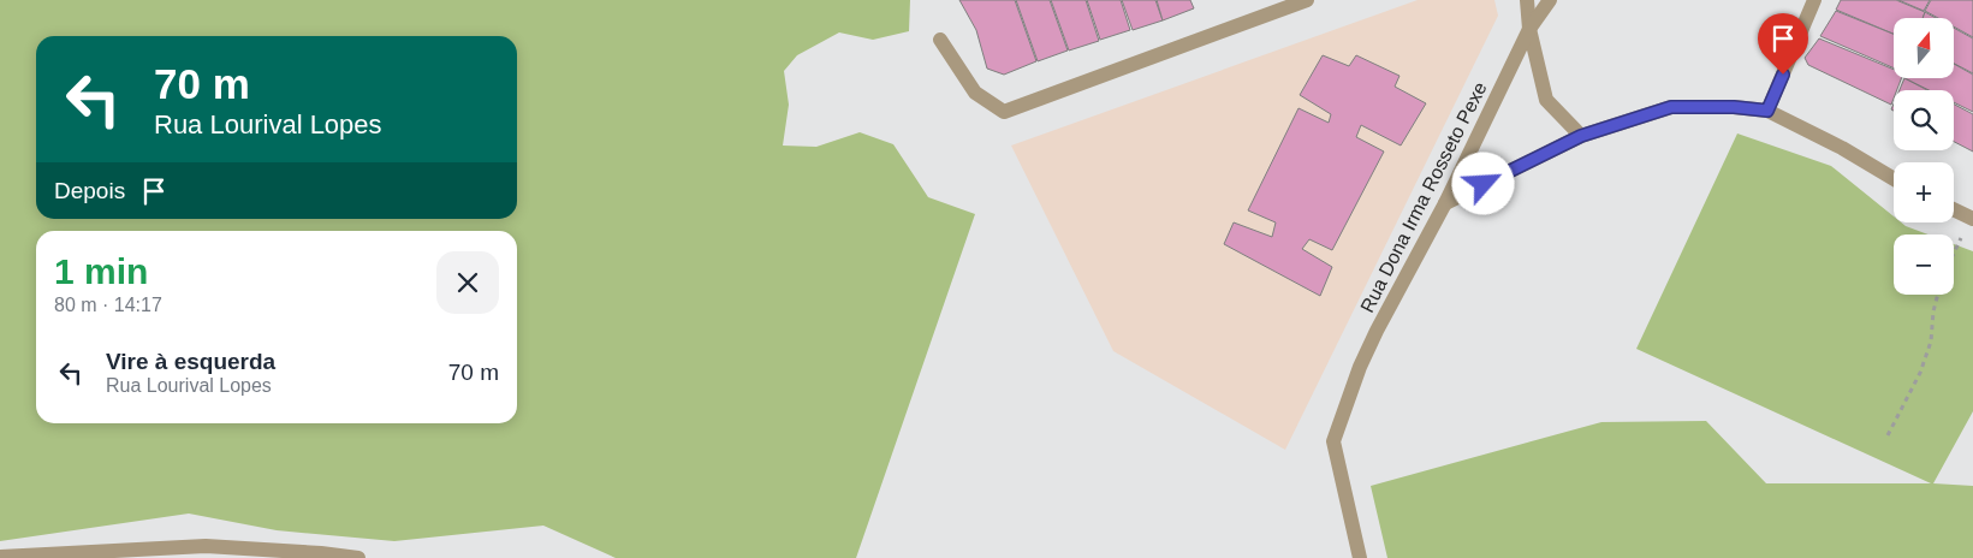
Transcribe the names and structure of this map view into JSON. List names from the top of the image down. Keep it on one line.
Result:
{"streets":{"street":["Rua Dona Irma Rosseto Pexe"]},"north":"top","page":{"map_buttons":["+","−"],"turn":["70 m","Rua Lourival Lopes"],"then":"Depois","heading":["1 min","80 m · 14:17"],"list":[{"name":"Vire à esquerda","note":"Rua Lourival Lopes","value":"70 m"}]}}
